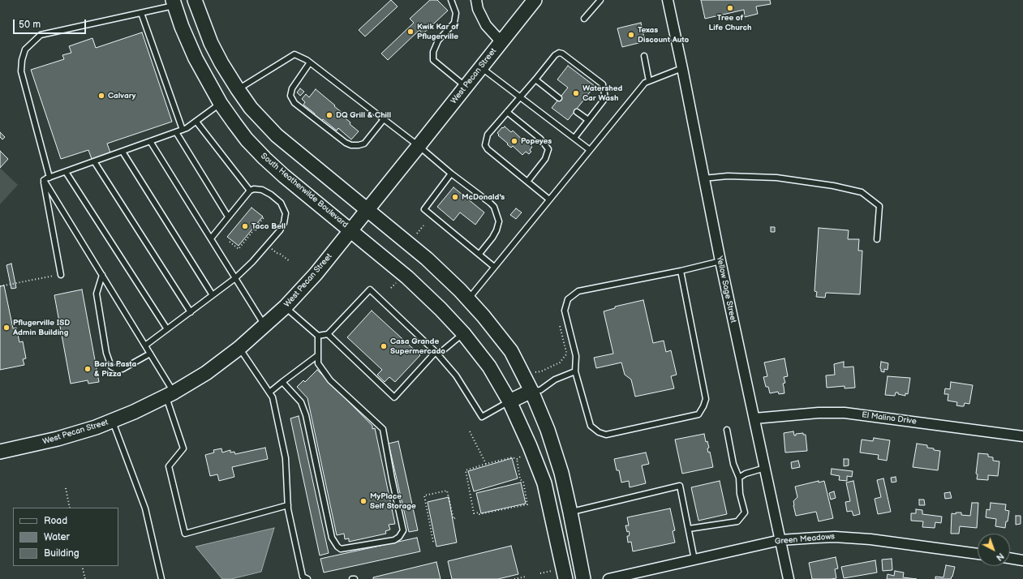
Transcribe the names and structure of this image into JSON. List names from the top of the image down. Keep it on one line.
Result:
{"streets":{"main road":["West Pecan Street","South Heatherwilde Boulevard"],"street":["Yellow Sage Street","El Malino Drive","Green Meadows"]},"crossings":[["West Pecan Street","South Heatherwilde Boulevard"],["Yellow Sage Street","El Malino Drive"],["Yellow Sage Street","Green Meadows"]],"places":["Tree of Life Church","Kwik Kar of Pflugerville","Texas Discount Auto","Watershed Car Wash","Calvary","DQ Grill & Chill","Popeyes","McDonald's","Taco Bell","Pflugerville ISD Admin Building","Casa Grande Supermercado","Baris Pasta & Pizza","MyPlace Self Storage"],"legend":["Road","Water","Building"],"scale_bar":"50 m","north":"bottom right"}
